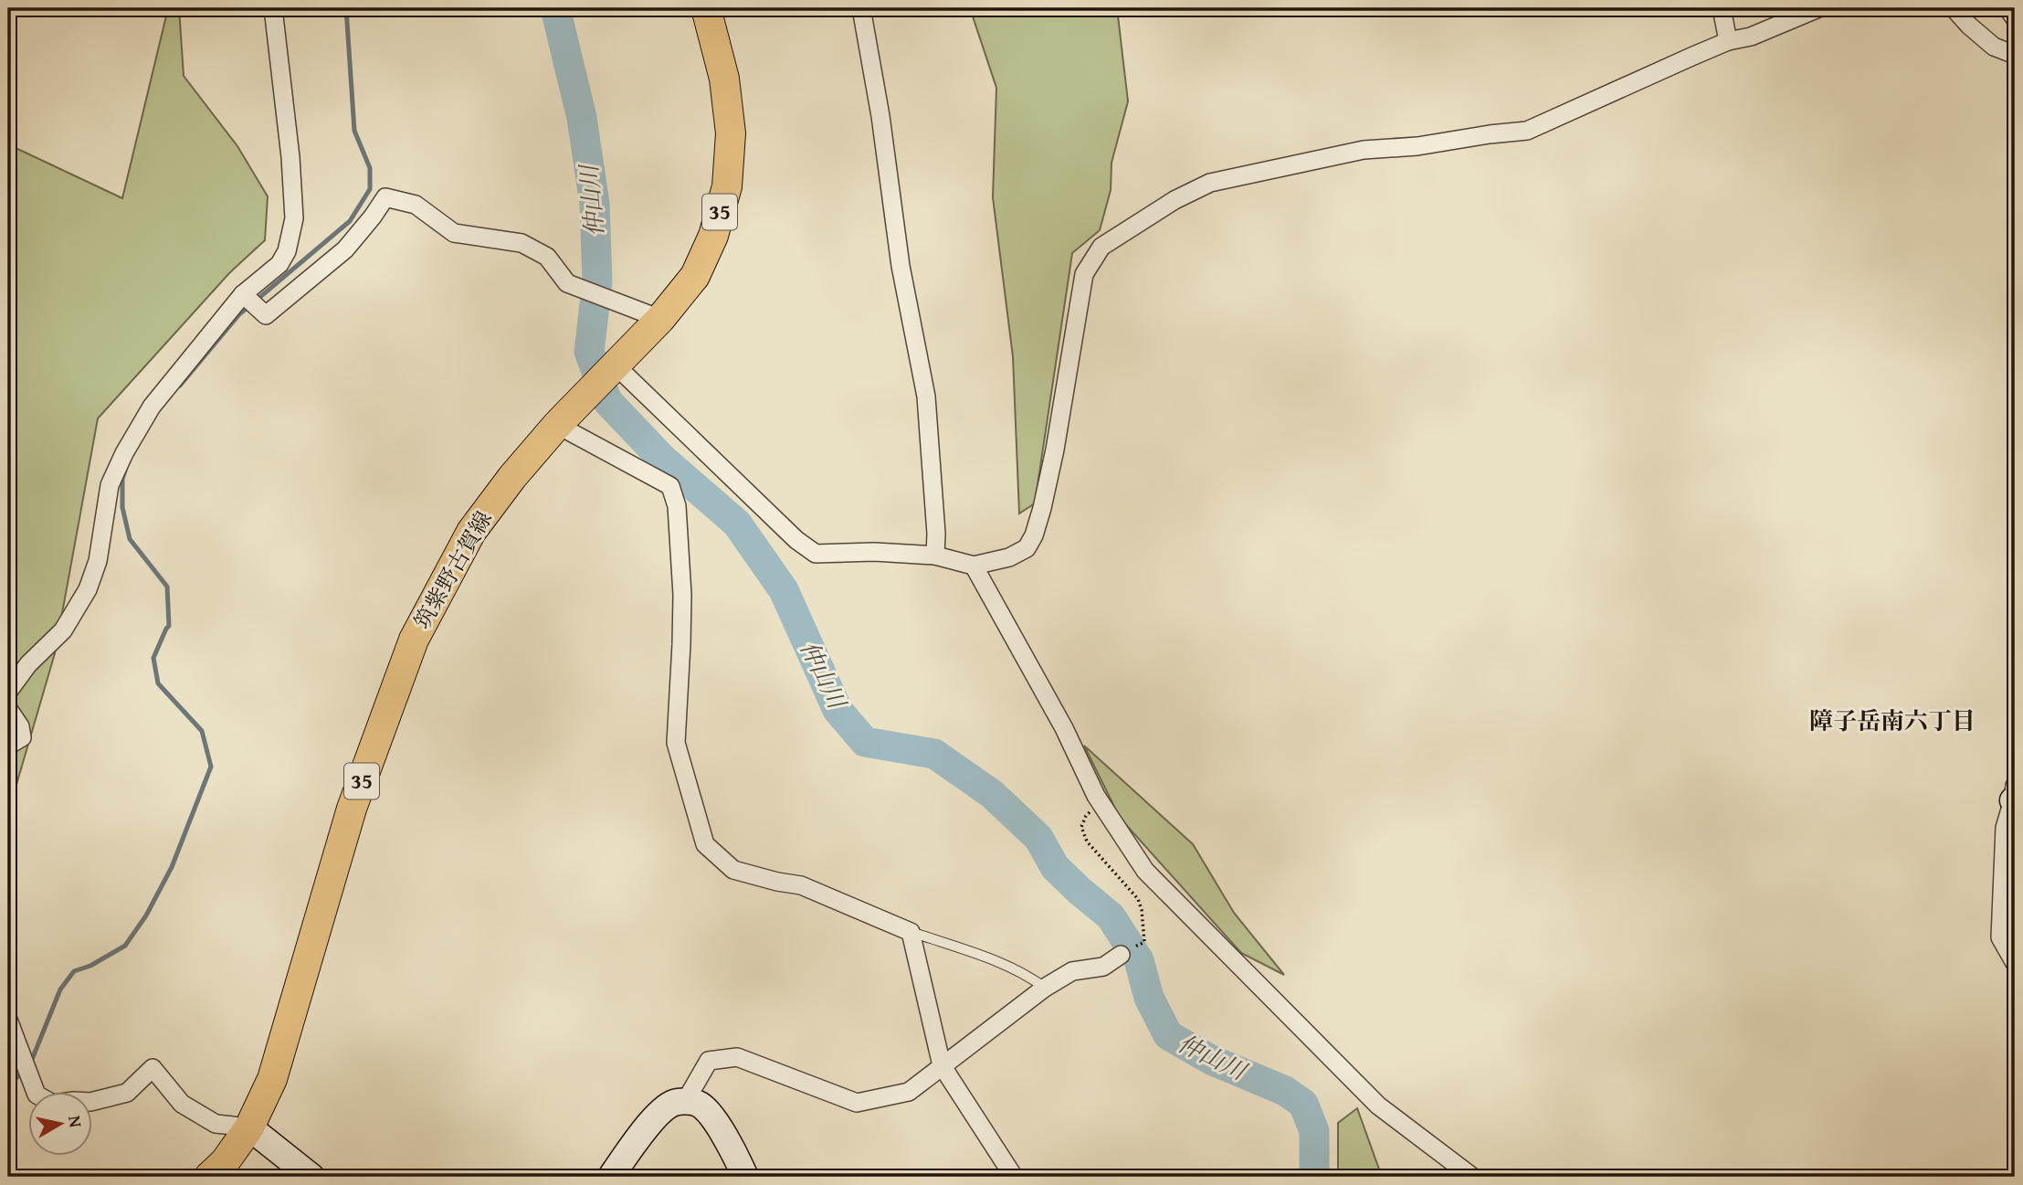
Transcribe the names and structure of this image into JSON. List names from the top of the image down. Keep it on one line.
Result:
{"streets":{"main road":["35","筑紫野古賀線"]},"districts":["障子岳南六丁目"],"water":["仲山川"],"north":"right"}
